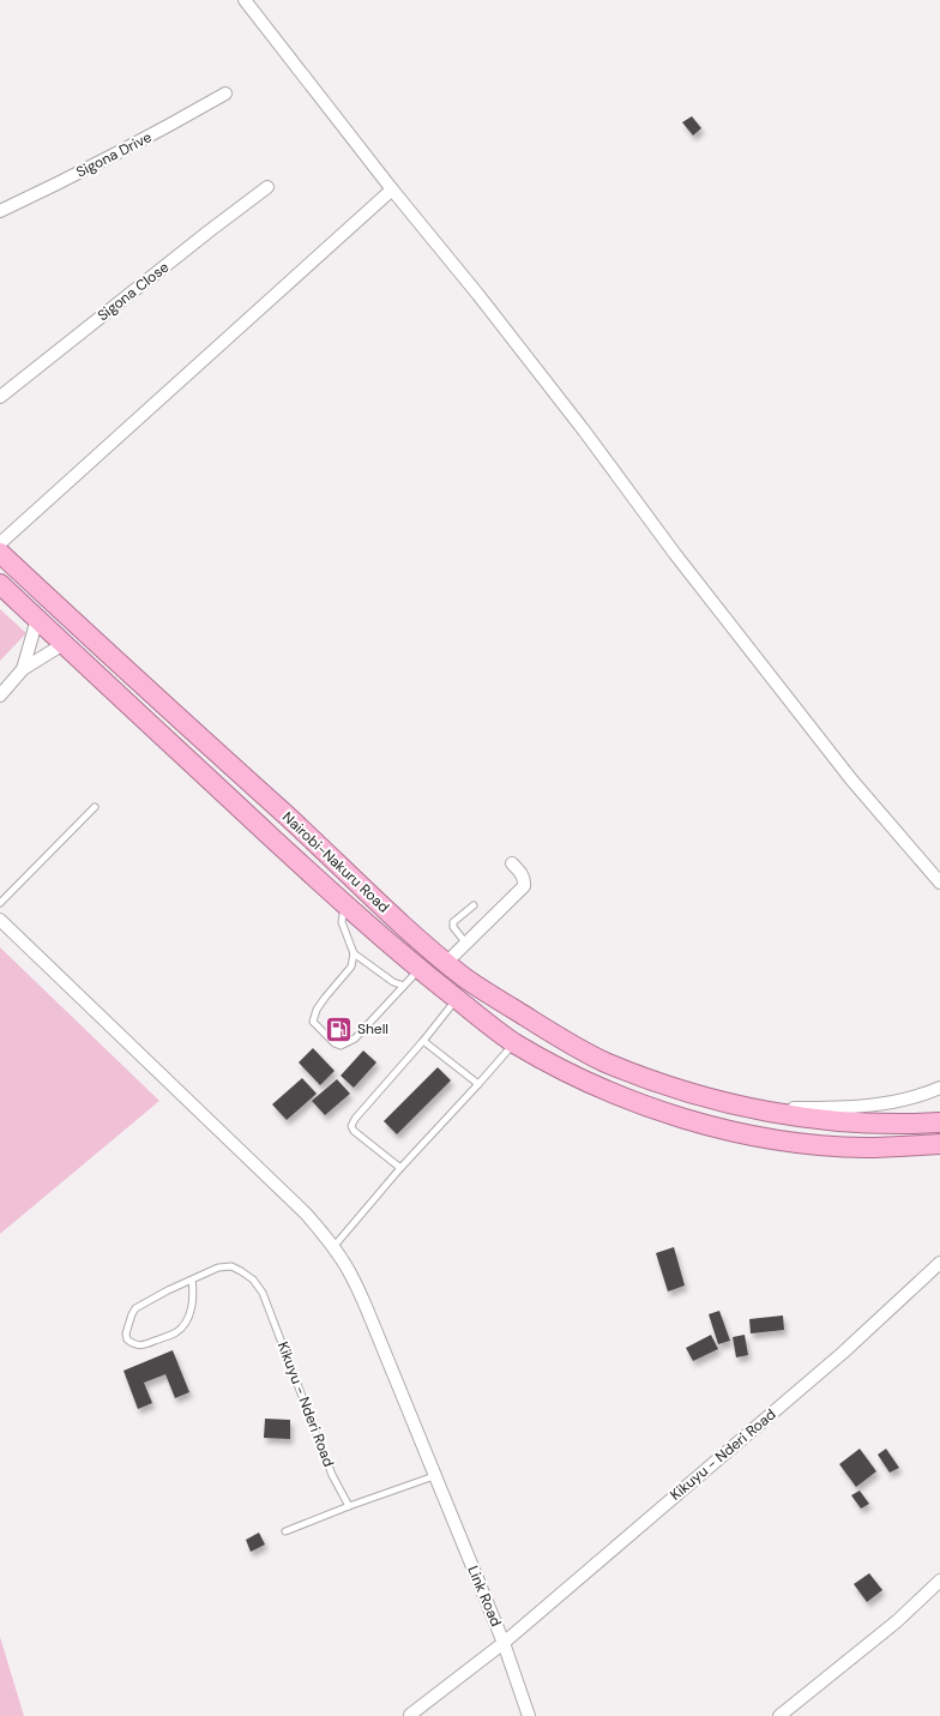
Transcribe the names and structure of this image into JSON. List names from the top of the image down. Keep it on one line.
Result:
{"streets":{"highway":["Nairobi-Nakuru Road"],"street":["Sigona Drive","Sigona Close","Kikuyu - Nderi Road","Link Road"]},"crossings":[["Kikuyu - Nderi Road","Link Road"]],"places":{"fuel station":["Shell"]}}
